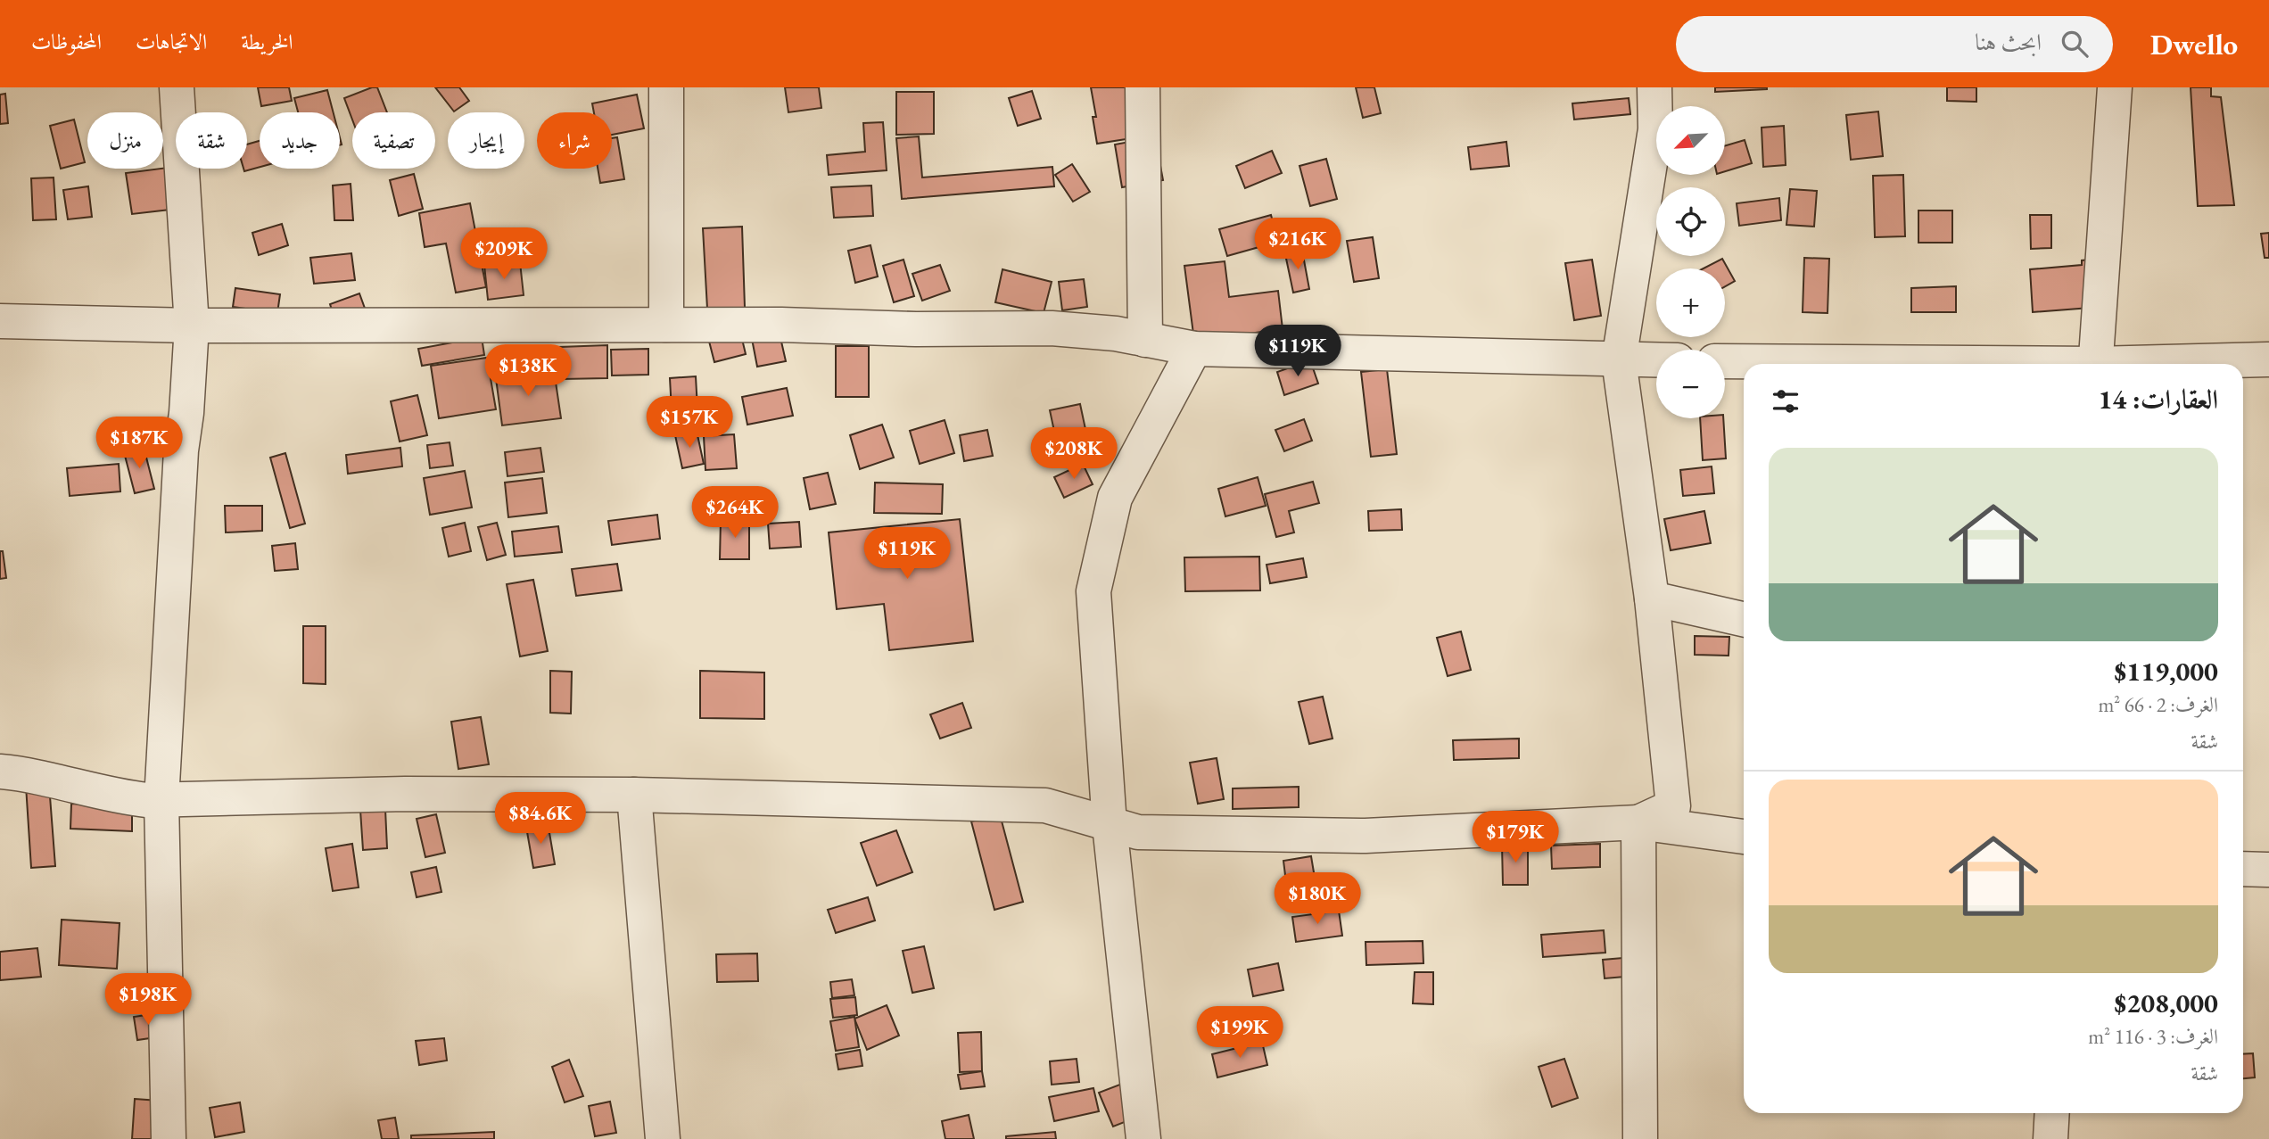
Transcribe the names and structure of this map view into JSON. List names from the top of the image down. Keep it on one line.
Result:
{"north":"bottom left","page":{"header":"Dwello","search":"ابحث هنا","nav":["الخريطة","الاتجاهات","المحفوظات"],"map_buttons":["+","−"],"chip":["شراء","إيجار","تصفية","جديد","شقة","منزل"],"price":["$216K","$209K","$119K","$138K","$157K","$187K","$208K","$264K","$119K","$84.6K","$179K","$180K","$198K","$199K"],"heading":"العقارات: 14","list":[{"name":"$119,000","note":"الغرف: 2 · 66 m² · شقة"},{"name":"$208,000","note":"الغرف: 3 · 116 m² · شقة"}]}}
